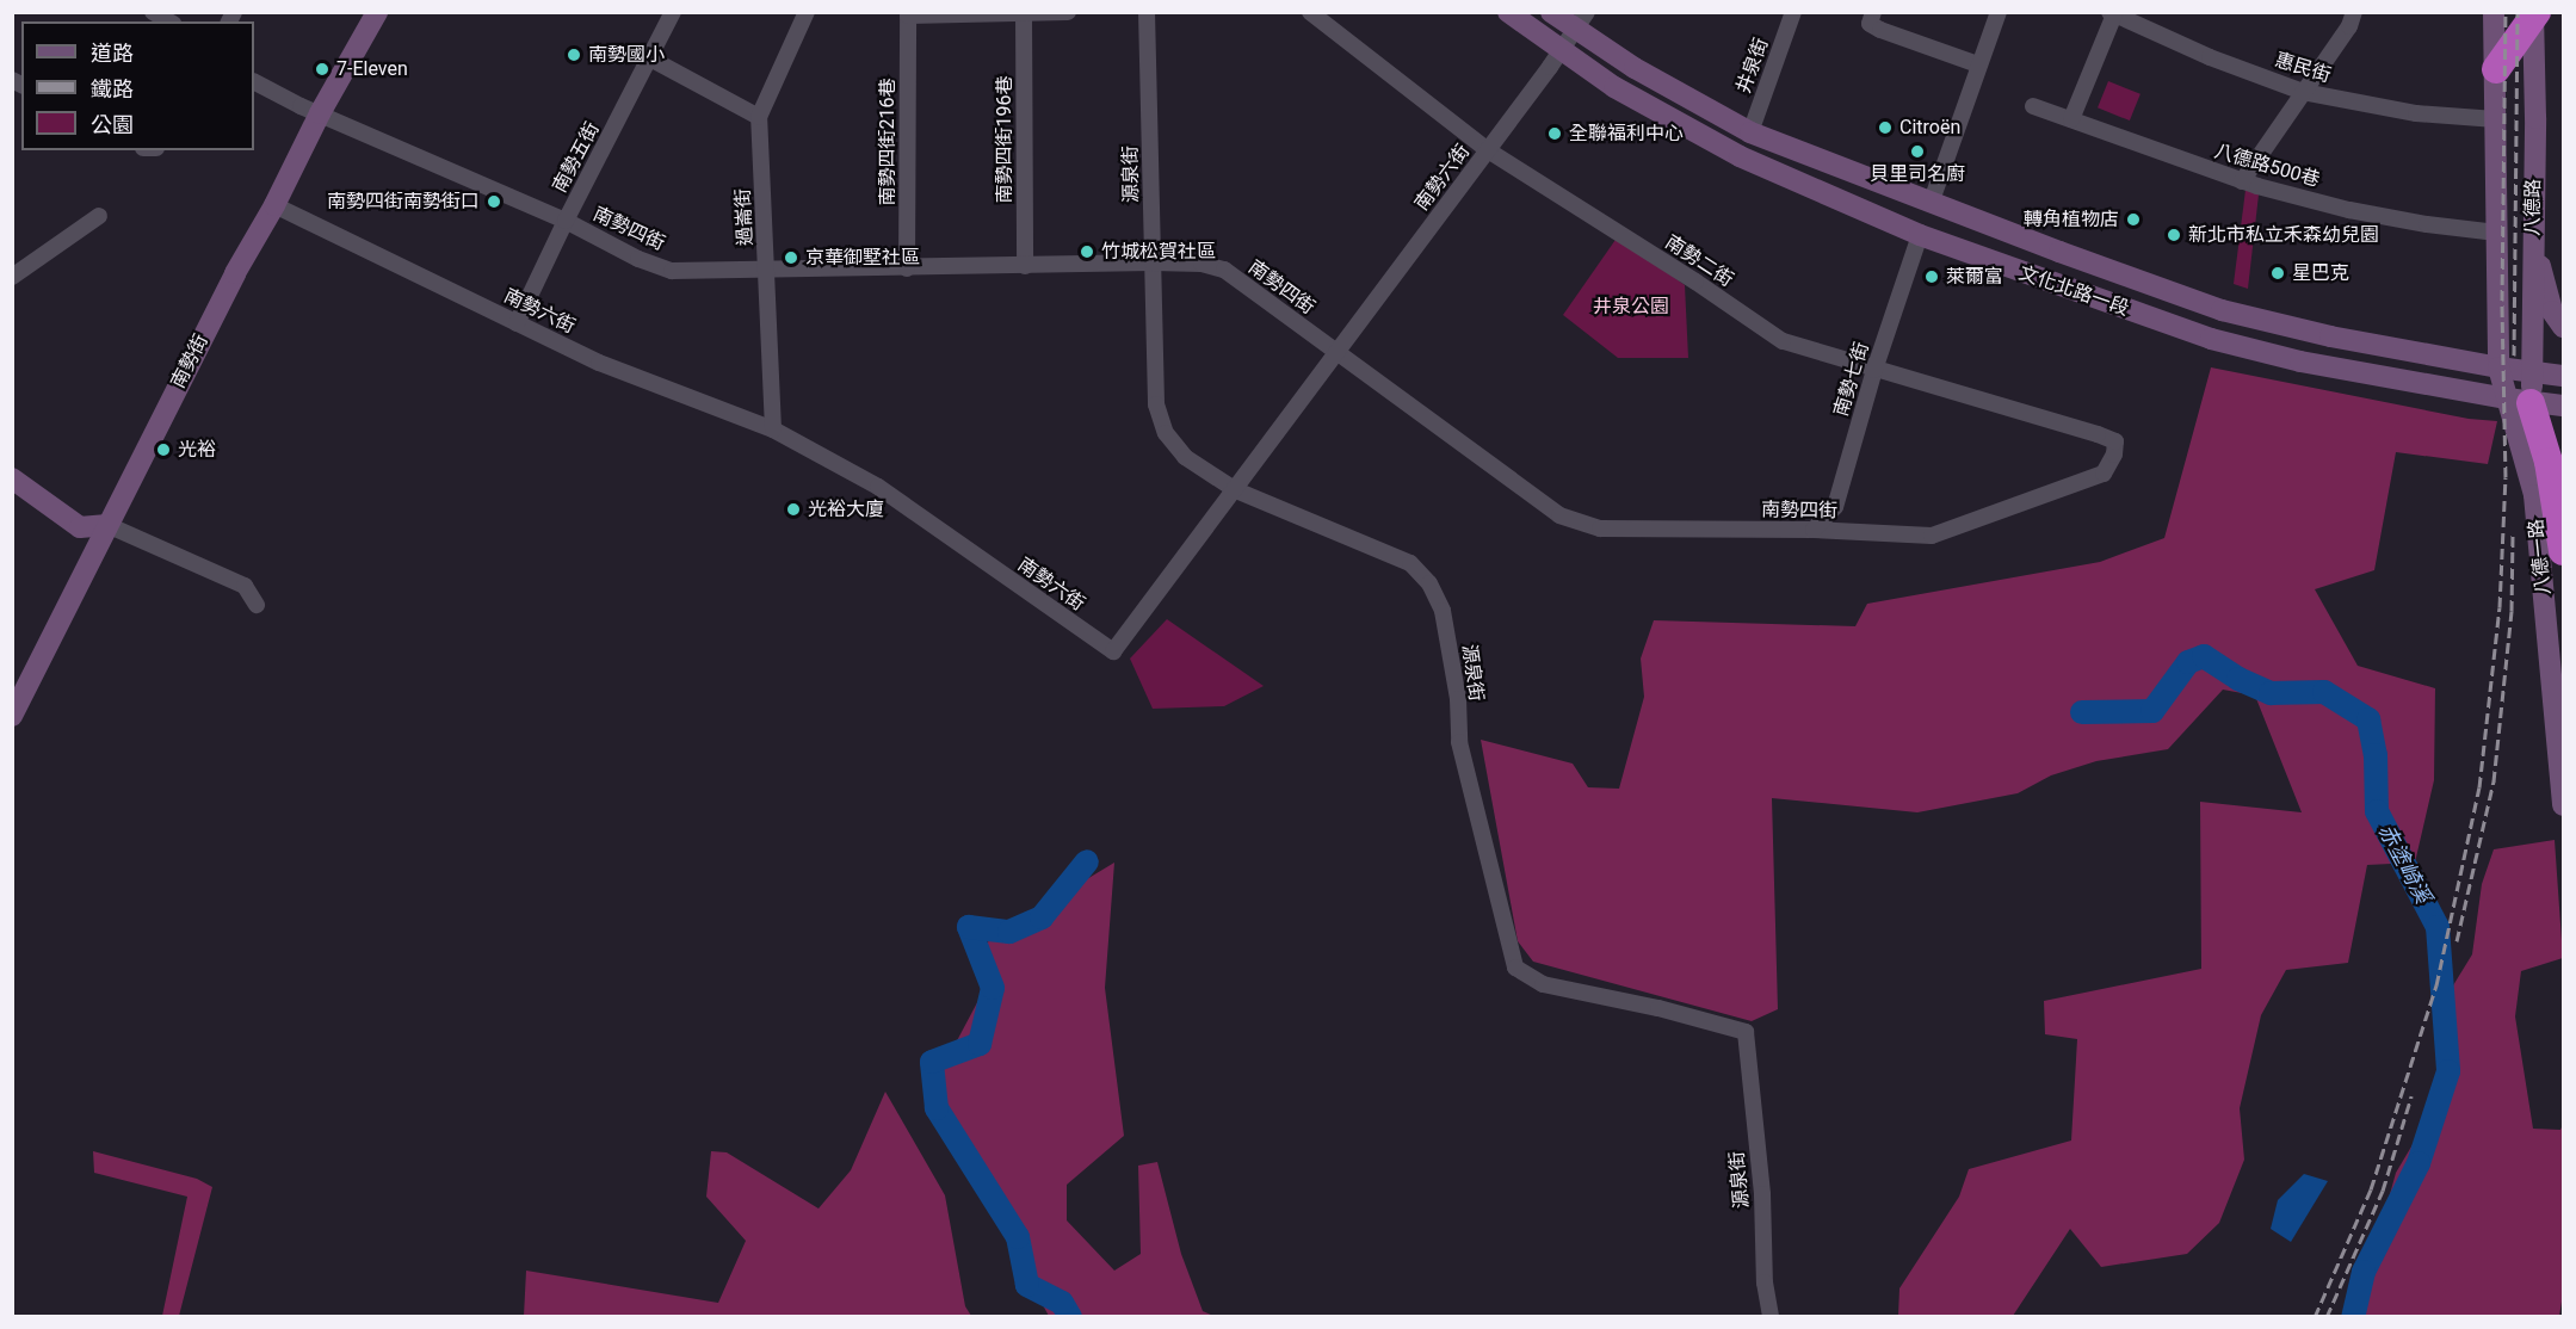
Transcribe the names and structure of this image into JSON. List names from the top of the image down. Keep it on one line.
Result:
{"streets":{"street":["井泉街","惠民街","南勢四街196巷","南勢四街216巷","南勢五街","八德路500巷","源泉街","南勢六街","八德路","過崙街","南勢四街","南勢二街","文化北路一段","南勢街","南勢七街","八德一路"]},"crossings":[["井泉街","文化北路一段"],["惠民街","八德路"],["南勢四街196巷","南勢四街216巷"],["南勢四街196巷","南勢四街"],["南勢四街216巷","南勢四街"],["南勢五街","南勢六街"],["南勢五街","南勢四街"],["八德路500巷","八德路"],["源泉街","南勢六街"],["源泉街","南勢四街"],["南勢六街","過崙街"],["南勢六街","南勢四街"],["南勢六街","南勢二街"],["南勢六街","文化北路一段"],["南勢六街","南勢街"],["八德路","文化北路一段"],["八德路","八德一路"],["過崙街","南勢四街"],["南勢四街","南勢二街"],["南勢四街","南勢街"],["南勢四街","南勢七街"],["南勢二街","南勢七街"],["文化北路一段","南勢七街"],["文化北路一段","八德一路"]],"water":["赤塗崎溪"],"parks":["井泉公園"],"places":["南勢國小","7-Eleven","Citroën","全聯福利中心","貝里司名廚","南勢四街南勢街口","轉角植物店","新北市私立禾森幼兒園","竹城松賀社區","京華御墅社區","星巴克","萊爾富","光裕","光裕大廈"],"legend":["道路","鐵路","公園"]}
